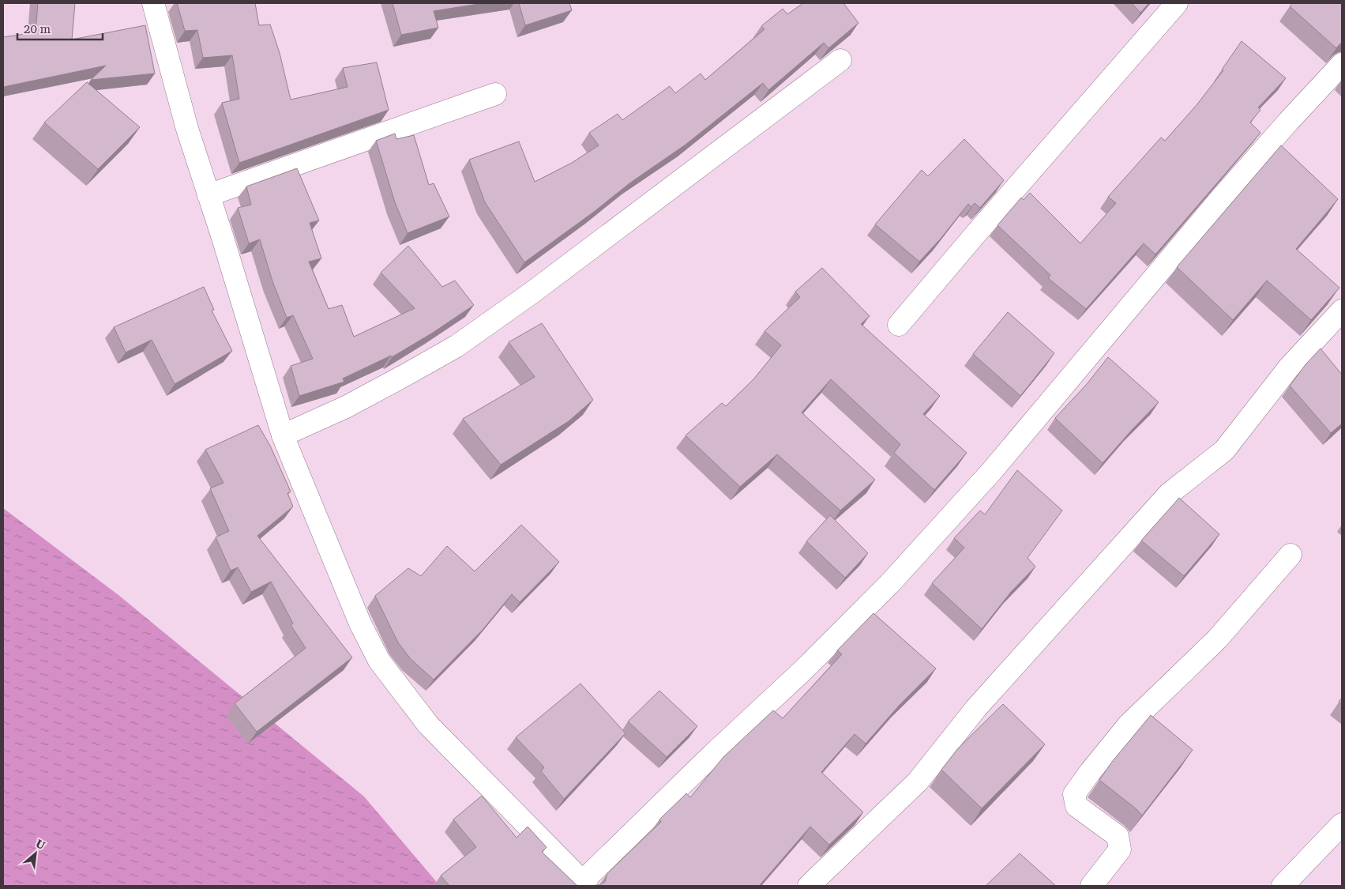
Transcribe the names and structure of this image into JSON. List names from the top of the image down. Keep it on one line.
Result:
{"scale_bar":"20 m","north":"top right"}
